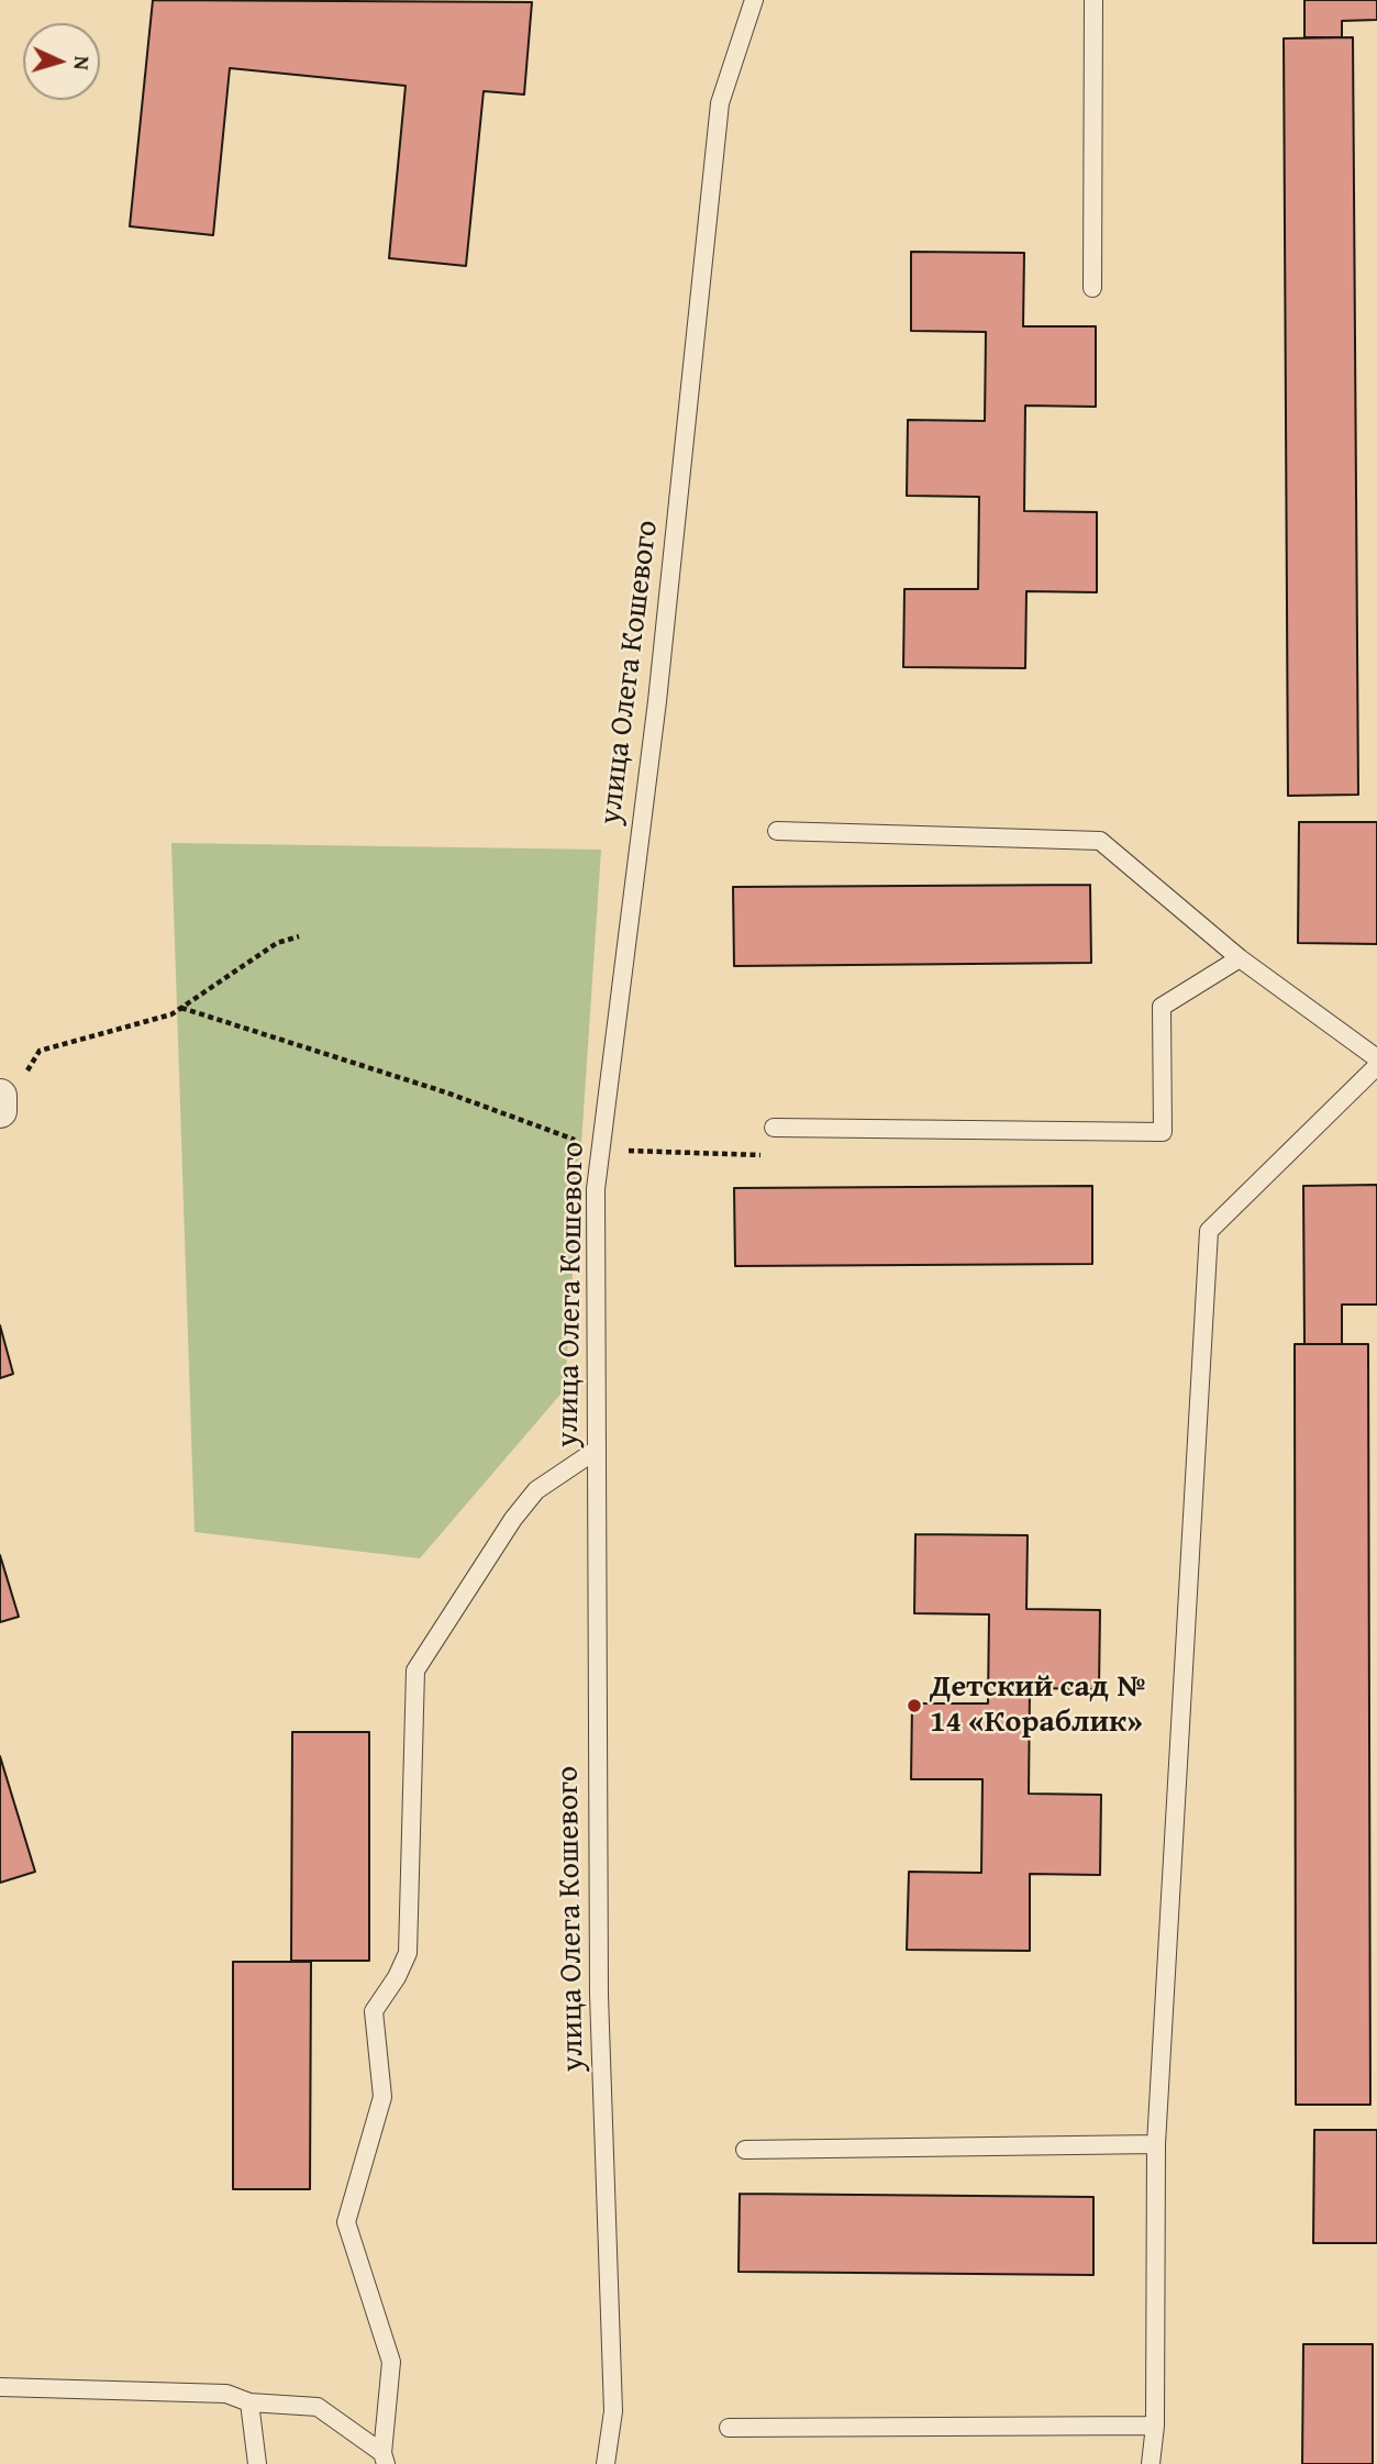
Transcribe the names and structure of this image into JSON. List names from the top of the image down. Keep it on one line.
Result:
{"streets":{"lane":["улица Олега Кошевого"]},"places":["Детский сад № 14 «Кораблик»"],"north":"right"}
